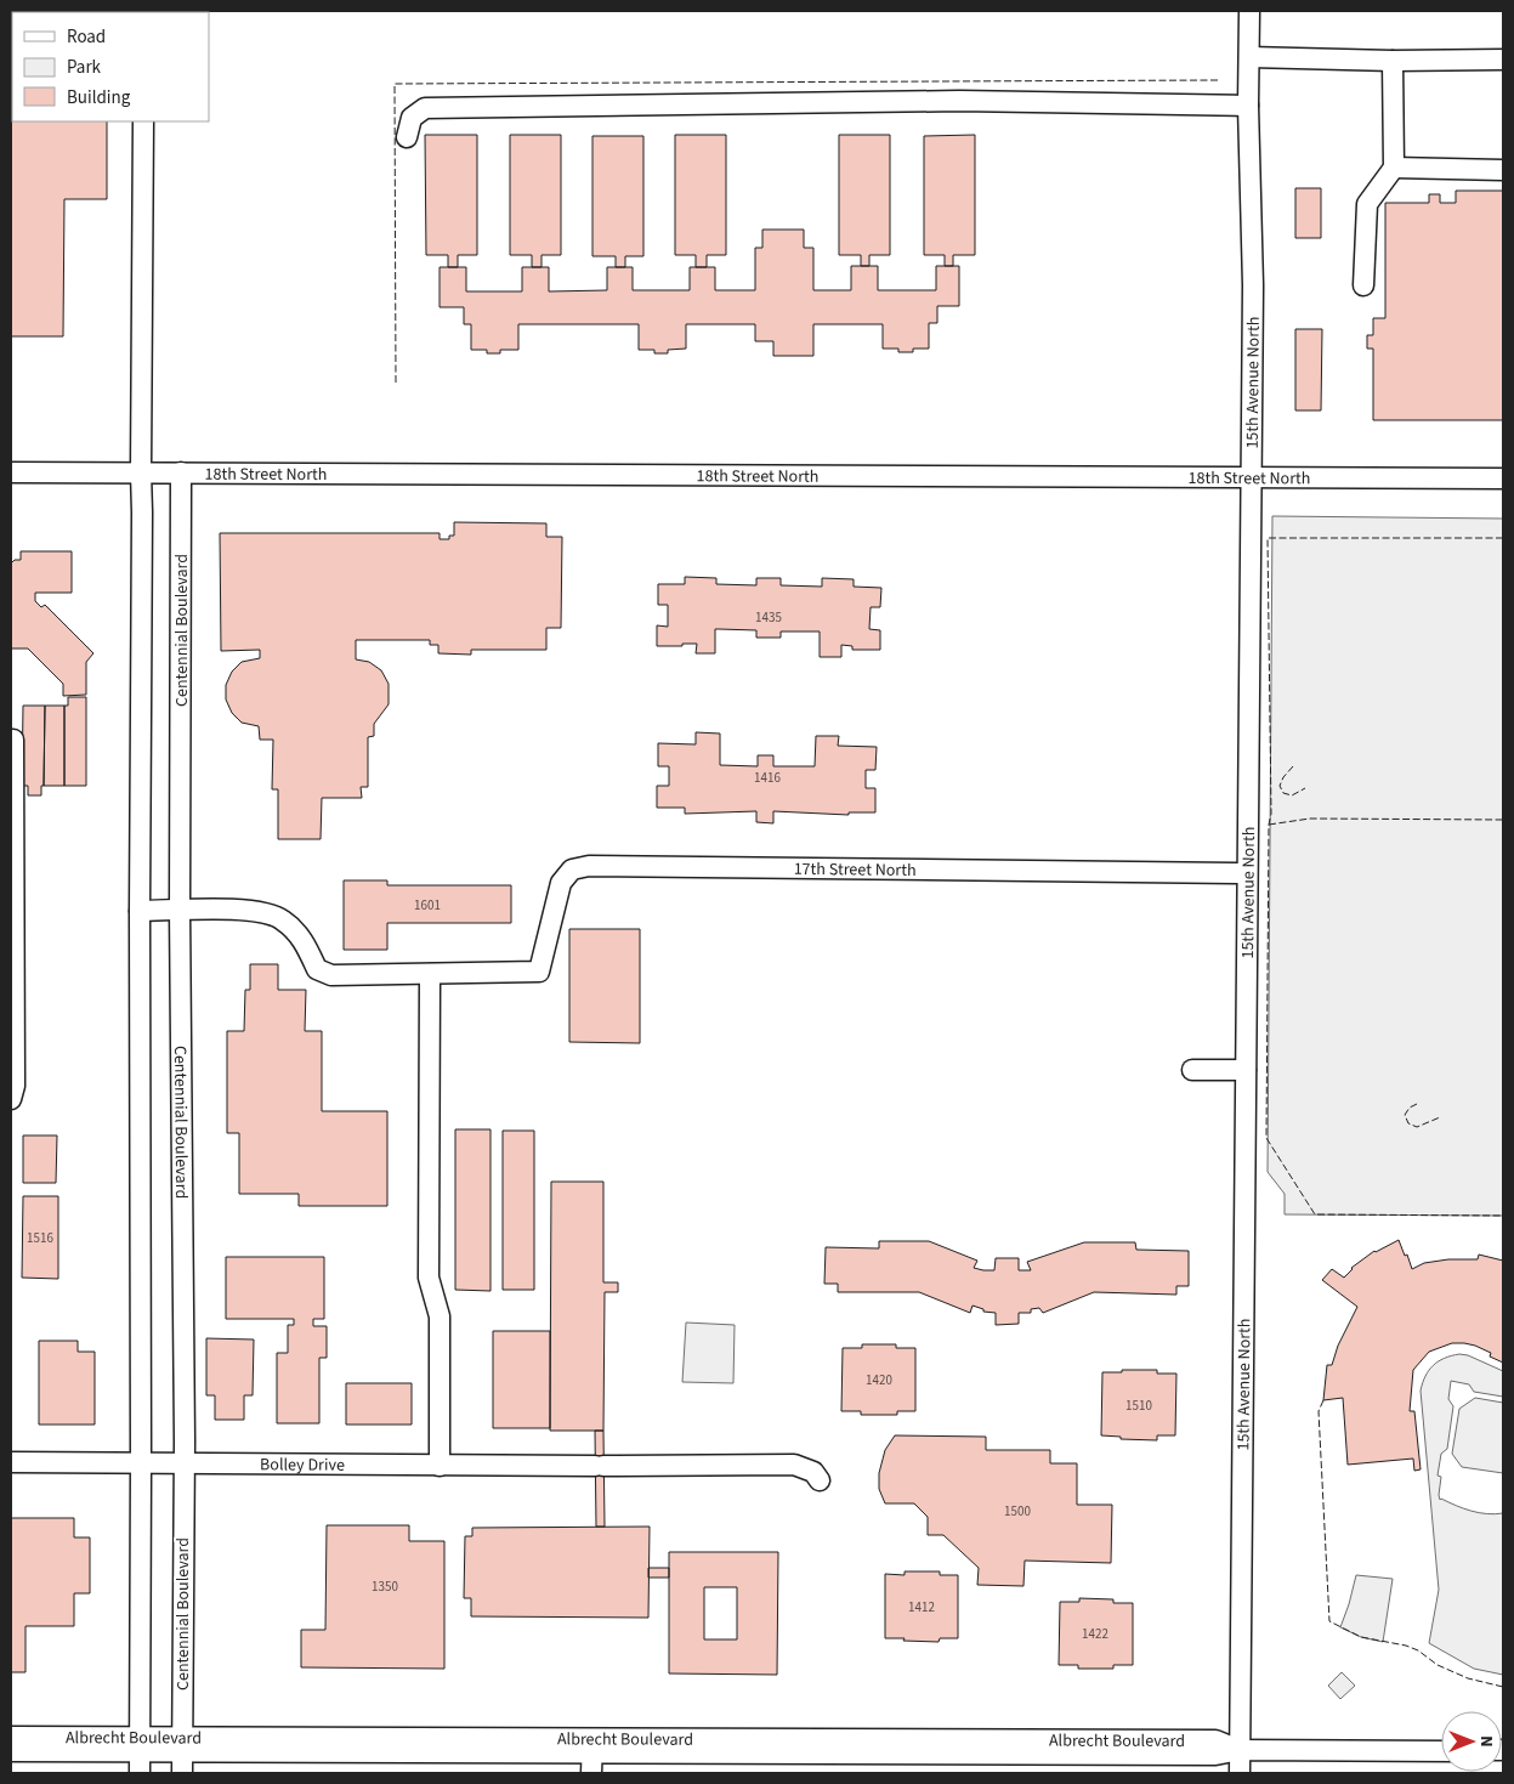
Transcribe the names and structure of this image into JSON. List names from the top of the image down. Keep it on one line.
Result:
{"streets":{"street":["15th Avenue North","18th Street North","Centennial Boulevard","17th Street North","Bolley Drive","Albrecht Boulevard"]},"crossings":[["15th Avenue North","18th Street North"],["15th Avenue North","17th Street North"],["15th Avenue North","Albrecht Boulevard"],["18th Street North","Centennial Boulevard"],["Centennial Boulevard","Bolley Drive"],["Centennial Boulevard","Albrecht Boulevard"]],"house_numbers":["1435","1416","1601","1516","1420","1510","1500","1350","1412","1422"],"legend":["Road","Park","Building"],"north":"right"}
